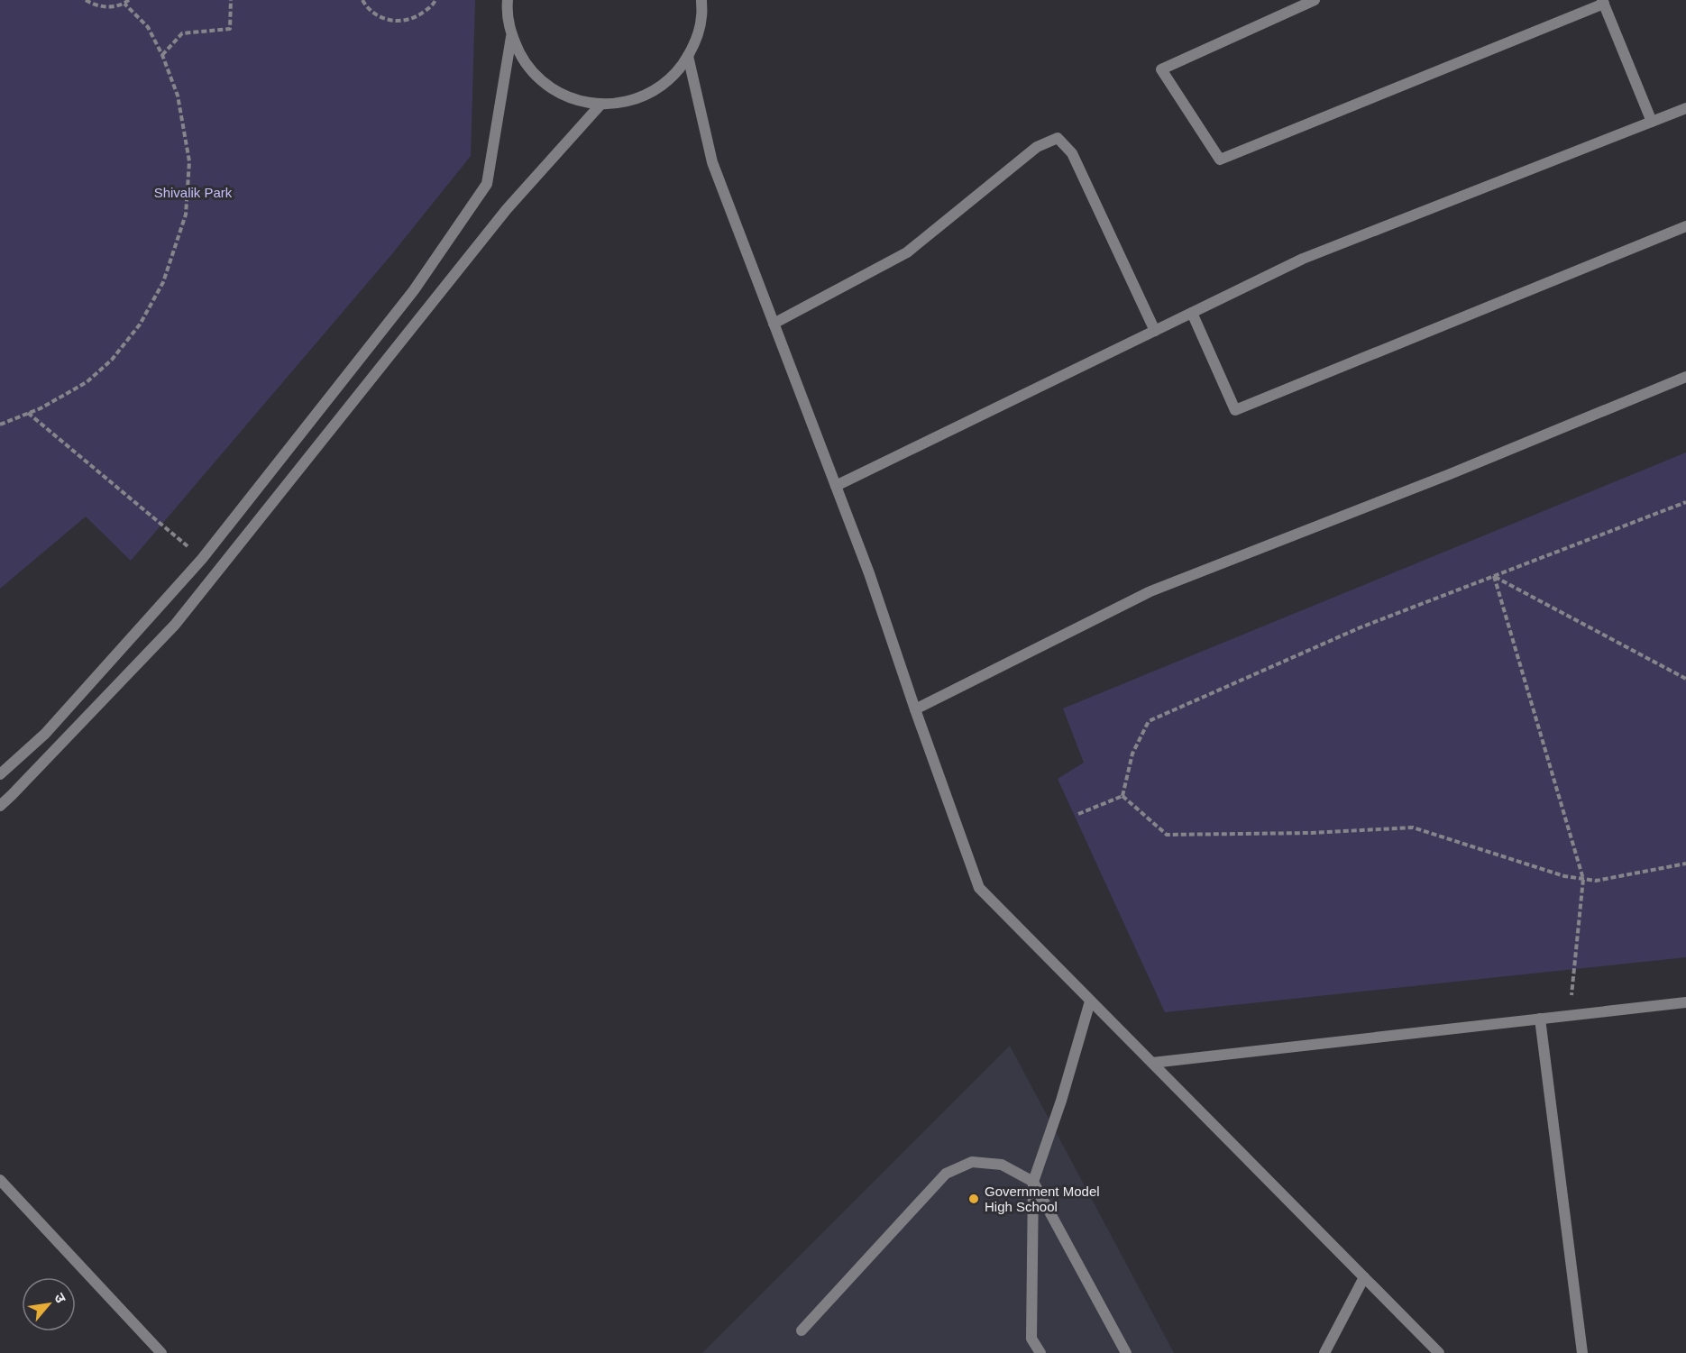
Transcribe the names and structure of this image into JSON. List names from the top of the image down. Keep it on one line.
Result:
{"parks":["Shivalik Park"],"places":["Government Model High School"],"north":"top right"}
